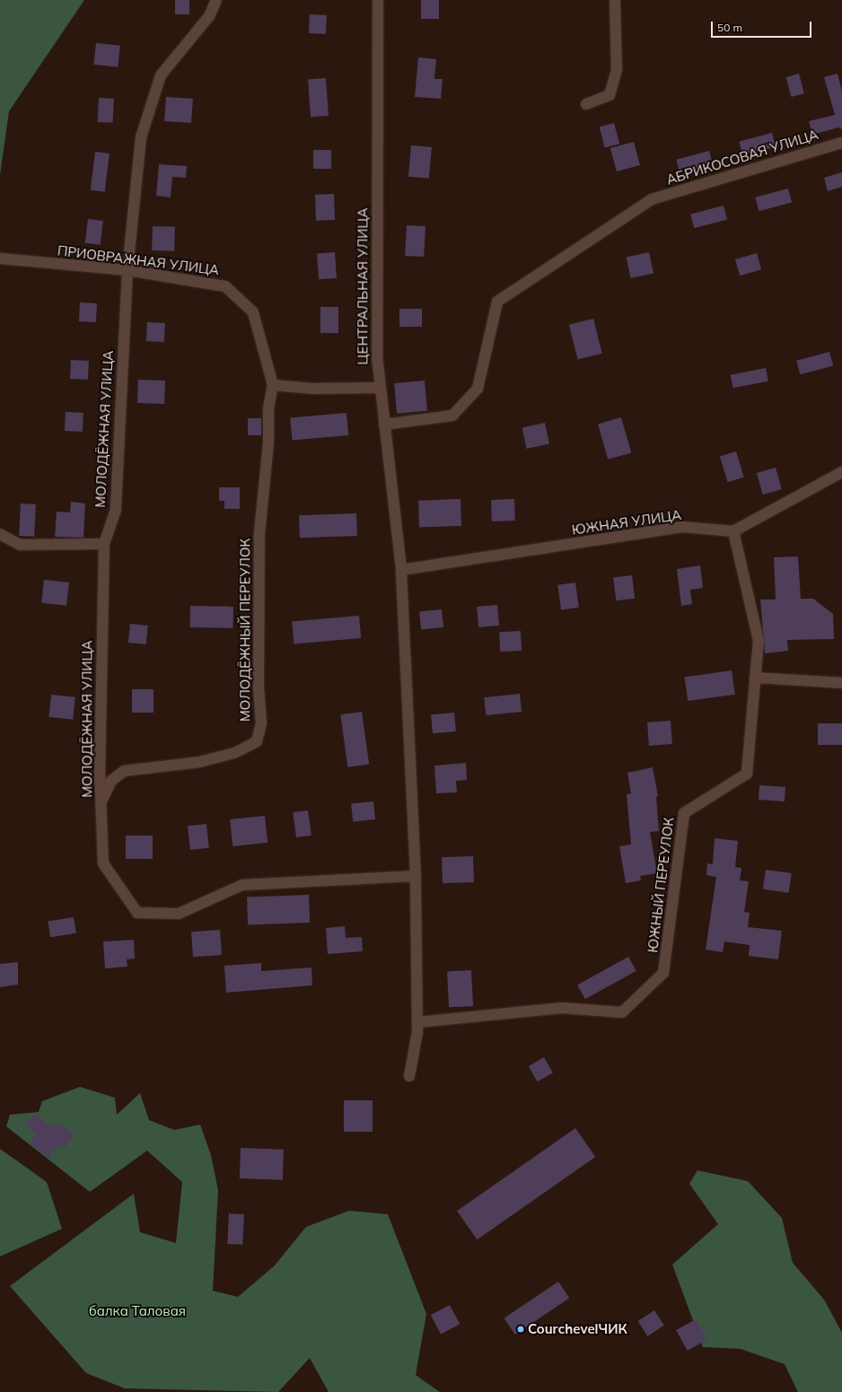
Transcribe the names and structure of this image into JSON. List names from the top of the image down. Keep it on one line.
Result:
{"streets":{"street":["АБРИКОСОВАЯ УЛИЦА","ПРИОВРАЖНАЯ УЛИЦА","ЦЕНТРАЛЬНАЯ УЛИЦА","МОЛОДЁЖНАЯ УЛИЦА","ЮЖНАЯ УЛИЦА","МОЛОДЁЖНЫЙ ПЕРЕУЛОК","ЮЖНЫЙ ПЕРЕУЛОК"]},"crossings":[["АБРИКОСОВАЯ УЛИЦА","ЦЕНТРАЛЬНАЯ УЛИЦА"],["ПРИОВРАЖНАЯ УЛИЦА","МОЛОДЁЖНАЯ УЛИЦА"],["ПРИОВРАЖНАЯ УЛИЦА","МОЛОДЁЖНЫЙ ПЕРЕУЛОК"],["ЦЕНТРАЛЬНАЯ УЛИЦА","МОЛОДЁЖНАЯ УЛИЦА"],["ЦЕНТРАЛЬНАЯ УЛИЦА","ЮЖНАЯ УЛИЦА"],["ЦЕНТРАЛЬНАЯ УЛИЦА","ЮЖНЫЙ ПЕРЕУЛОК"],["МОЛОДЁЖНАЯ УЛИЦА","МОЛОДЁЖНЫЙ ПЕРЕУЛОК"],["ЮЖНАЯ УЛИЦА","ЮЖНЫЙ ПЕРЕУЛОК"]],"parks":["балка Таловая"],"places":["CourсhevelЧИК"],"scale_bar":"50 m"}
